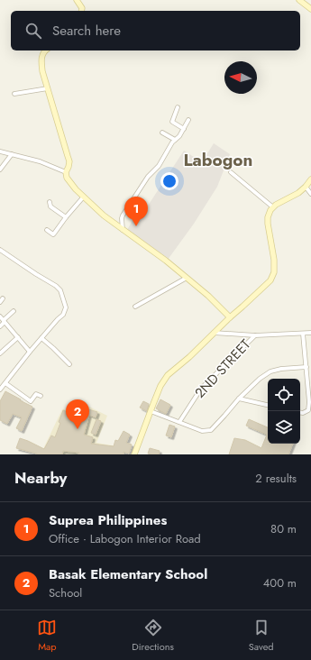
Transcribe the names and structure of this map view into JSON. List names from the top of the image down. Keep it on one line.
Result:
{"streets":{"street":["2ND STREET"]},"districts":["Labogon"],"north":"left","page":{"search":"Search here","pins":["1","2"],"heading":["Nearby","2 results"],"list":[{"mark":"1","name":"Suprea Philippines","note":"Office · Labogon Interior Road","value":"80 m"},{"mark":"2","name":"Basak Elementary School","note":"School","value":"400 m"}],"nav":["Map","Directions","Saved"]}}
